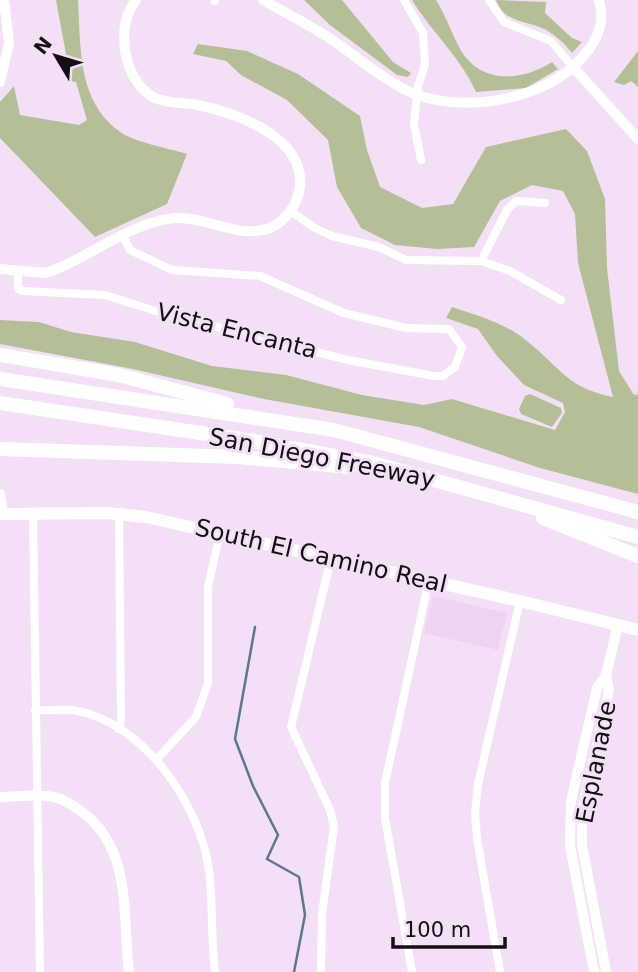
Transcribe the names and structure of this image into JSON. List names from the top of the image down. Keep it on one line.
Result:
{"streets":{"highway":["San Diego Freeway"],"main road":["South El Camino Real"],"street":["Vista Encanta","Esplanade"]},"crossings":[["South El Camino Real","Esplanade"]],"scale_bar":"100 m","north":"top left"}
